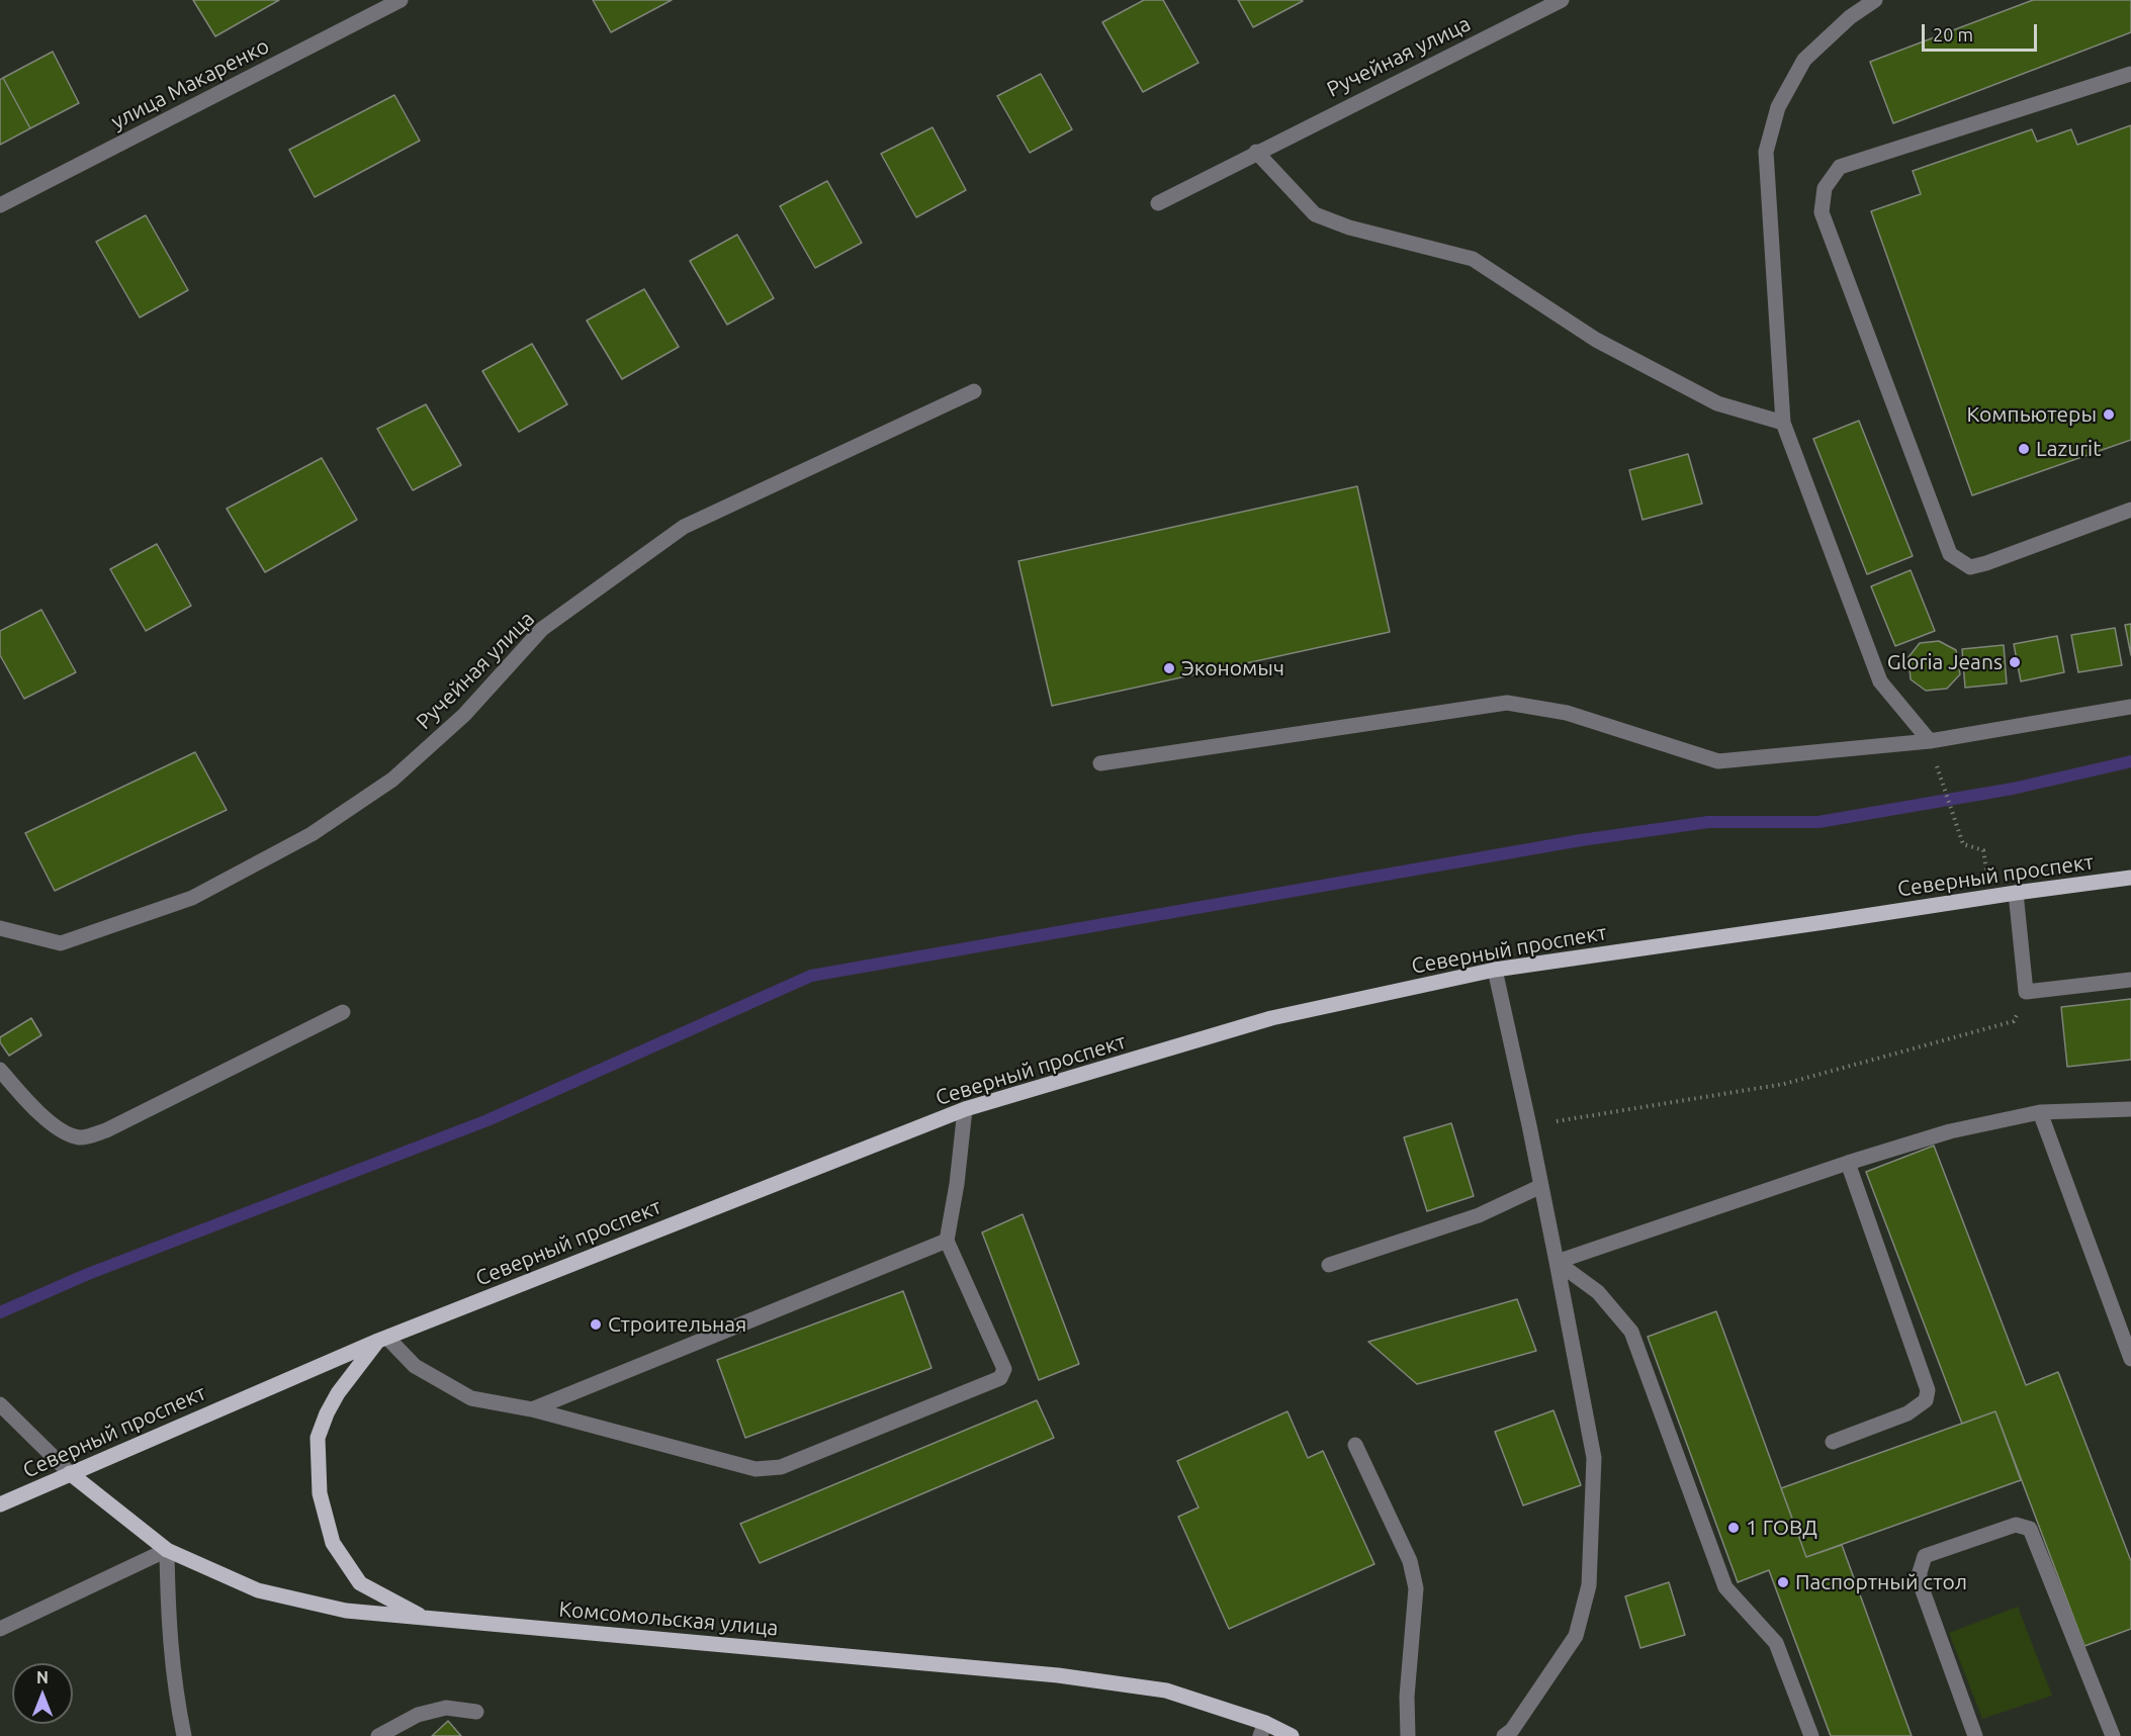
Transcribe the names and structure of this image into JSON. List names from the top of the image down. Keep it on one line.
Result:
{"streets":{"main road":["Северный проспект","Комсомольская улица"],"street":["Ручейная улица","улица Макаренко"]},"crossings":[["Северный проспект","Комсомольская улица"]],"places":["Компьютеры","Lazurit","Gloria Jeans","Экономыч","Строительная","1 ГОВД","Паспортный стол"],"scale_bar":"20 m","north":"top"}
